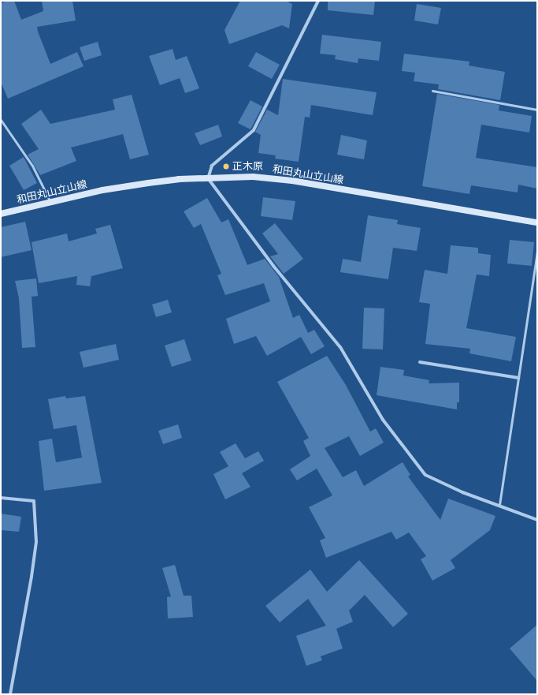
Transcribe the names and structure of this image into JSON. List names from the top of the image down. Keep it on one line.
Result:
{"streets":{"main road":["和田丸山立山線"]},"places":["正木原"]}
